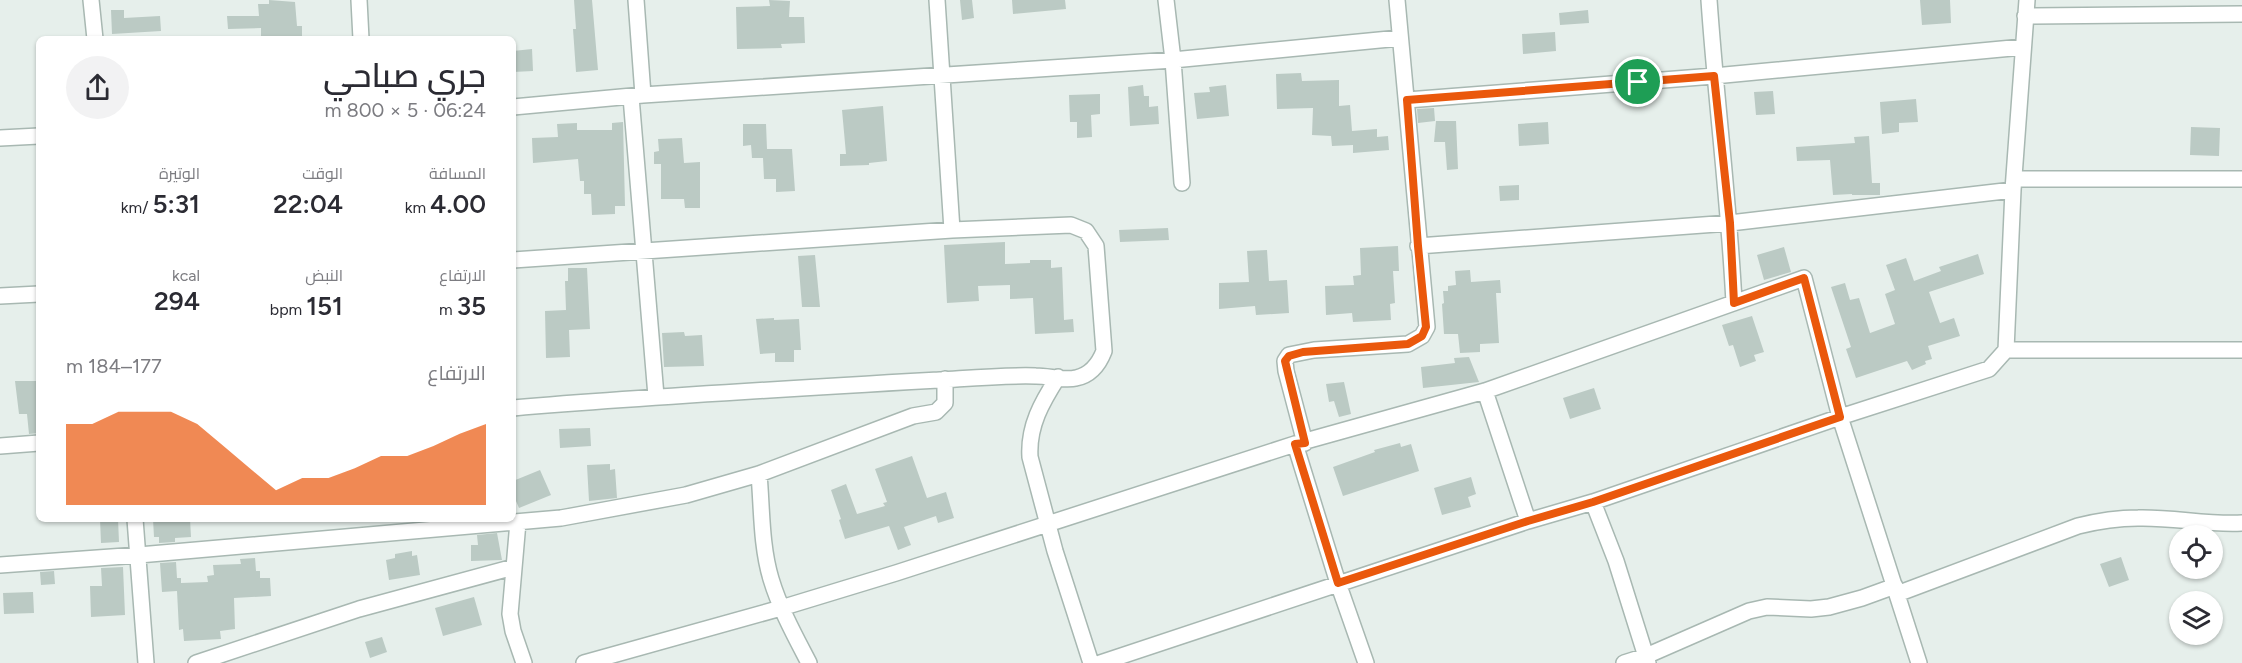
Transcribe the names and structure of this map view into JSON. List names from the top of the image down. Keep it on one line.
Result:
{"page":{"heading":["جري صباحي","06:24 · 5 × 800 m"],"stats":[["المسافة","4.00 km"],["الوقت","22:04"],["الوتيرة","5:31 /km"],["الارتفاع","35 m"],["النبض","151 bpm"],["kcal","294"]],"chart":["الارتفاع","177–184 m"]}}
